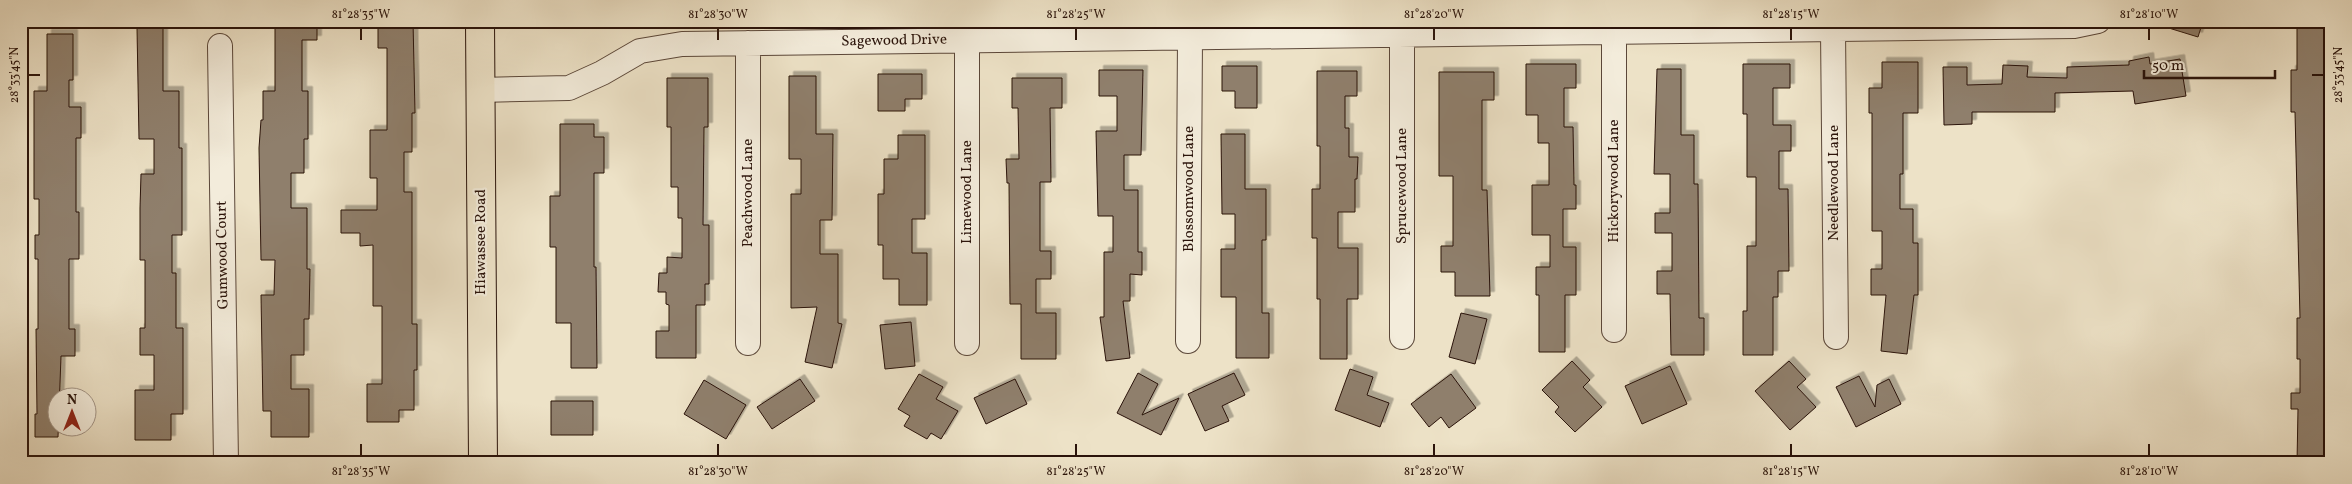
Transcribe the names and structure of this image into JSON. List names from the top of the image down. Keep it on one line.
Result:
{"streets":{"main road":["Hiawassee Road"],"street":["Sagewood Drive","Hickorywood Lane","Needlewood Lane","Sprucewood Lane","Blossomwood Lane","Limewood Lane","Peachwood Lane","Gumwood Court"]},"crossings":[["Sagewood Drive","Hickorywood Lane"],["Sagewood Drive","Needlewood Lane"],["Sagewood Drive","Sprucewood Lane"],["Sagewood Drive","Blossomwood Lane"],["Sagewood Drive","Limewood Lane"],["Sagewood Drive","Peachwood Lane"],["Sagewood Drive","Hiawassee Road"]],"scale_bar":"50 m","north":"top","coordinates":["81°28'35\"W","81°28'30\"W","81°28'25\"W","81°28'20\"W","81°28'15\"W","81°28'10\"W","28°33'45\"N"]}
